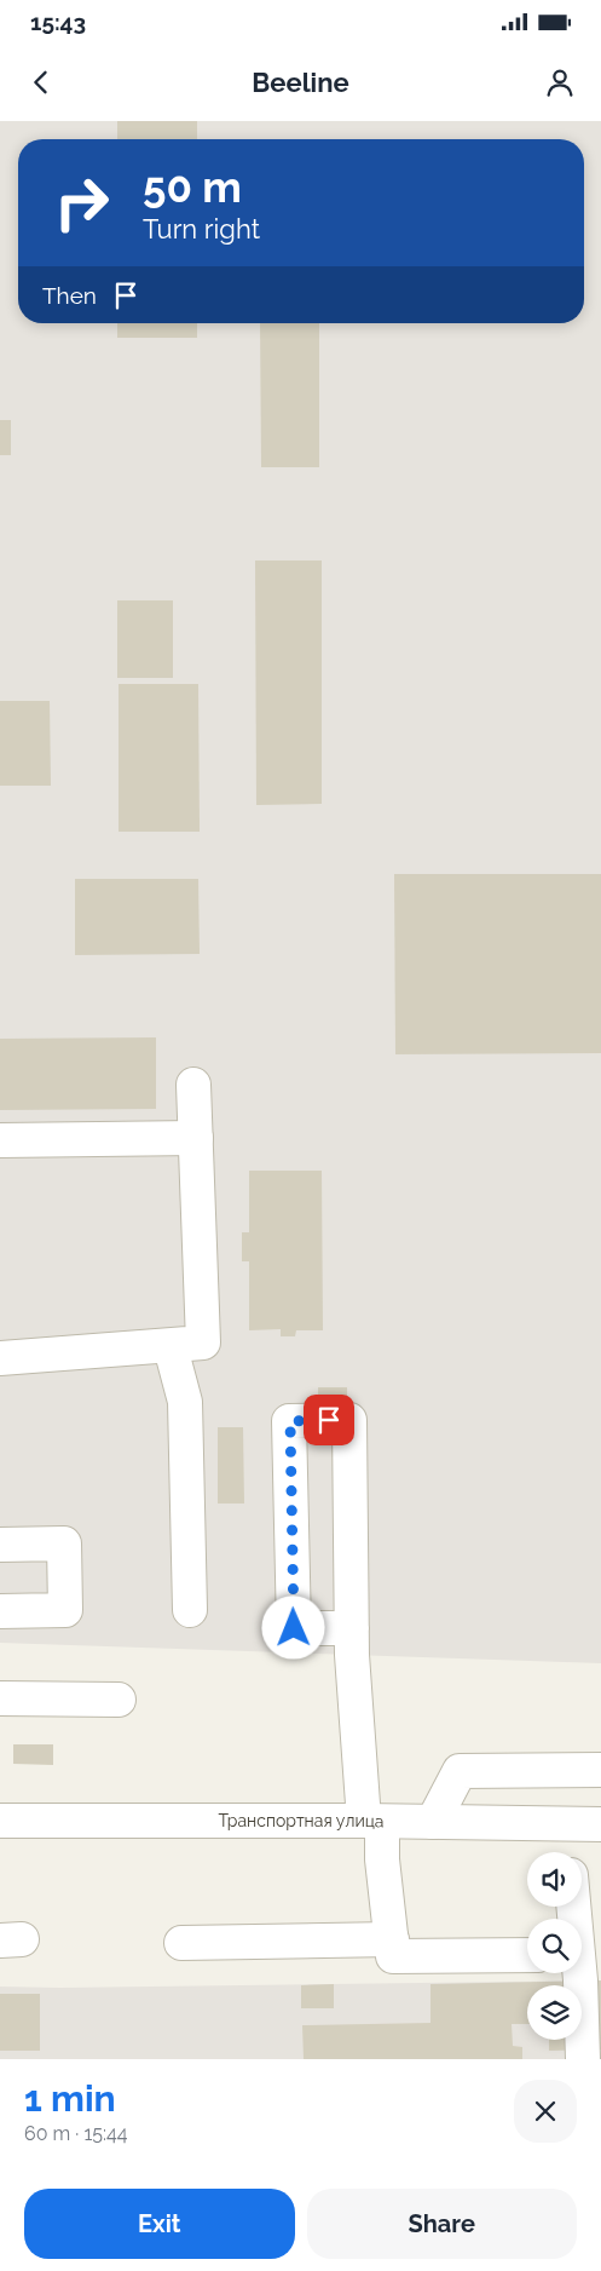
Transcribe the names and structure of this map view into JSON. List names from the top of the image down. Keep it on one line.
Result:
{"streets":{"street":["Транспортная улица"]},"page":{"status":"15:43","header":"Beeline","turn":["50 m","Turn right"],"then":"Then","heading":["1 min","60 m · 15:44"],"buttons":["Exit","Share"]}}
